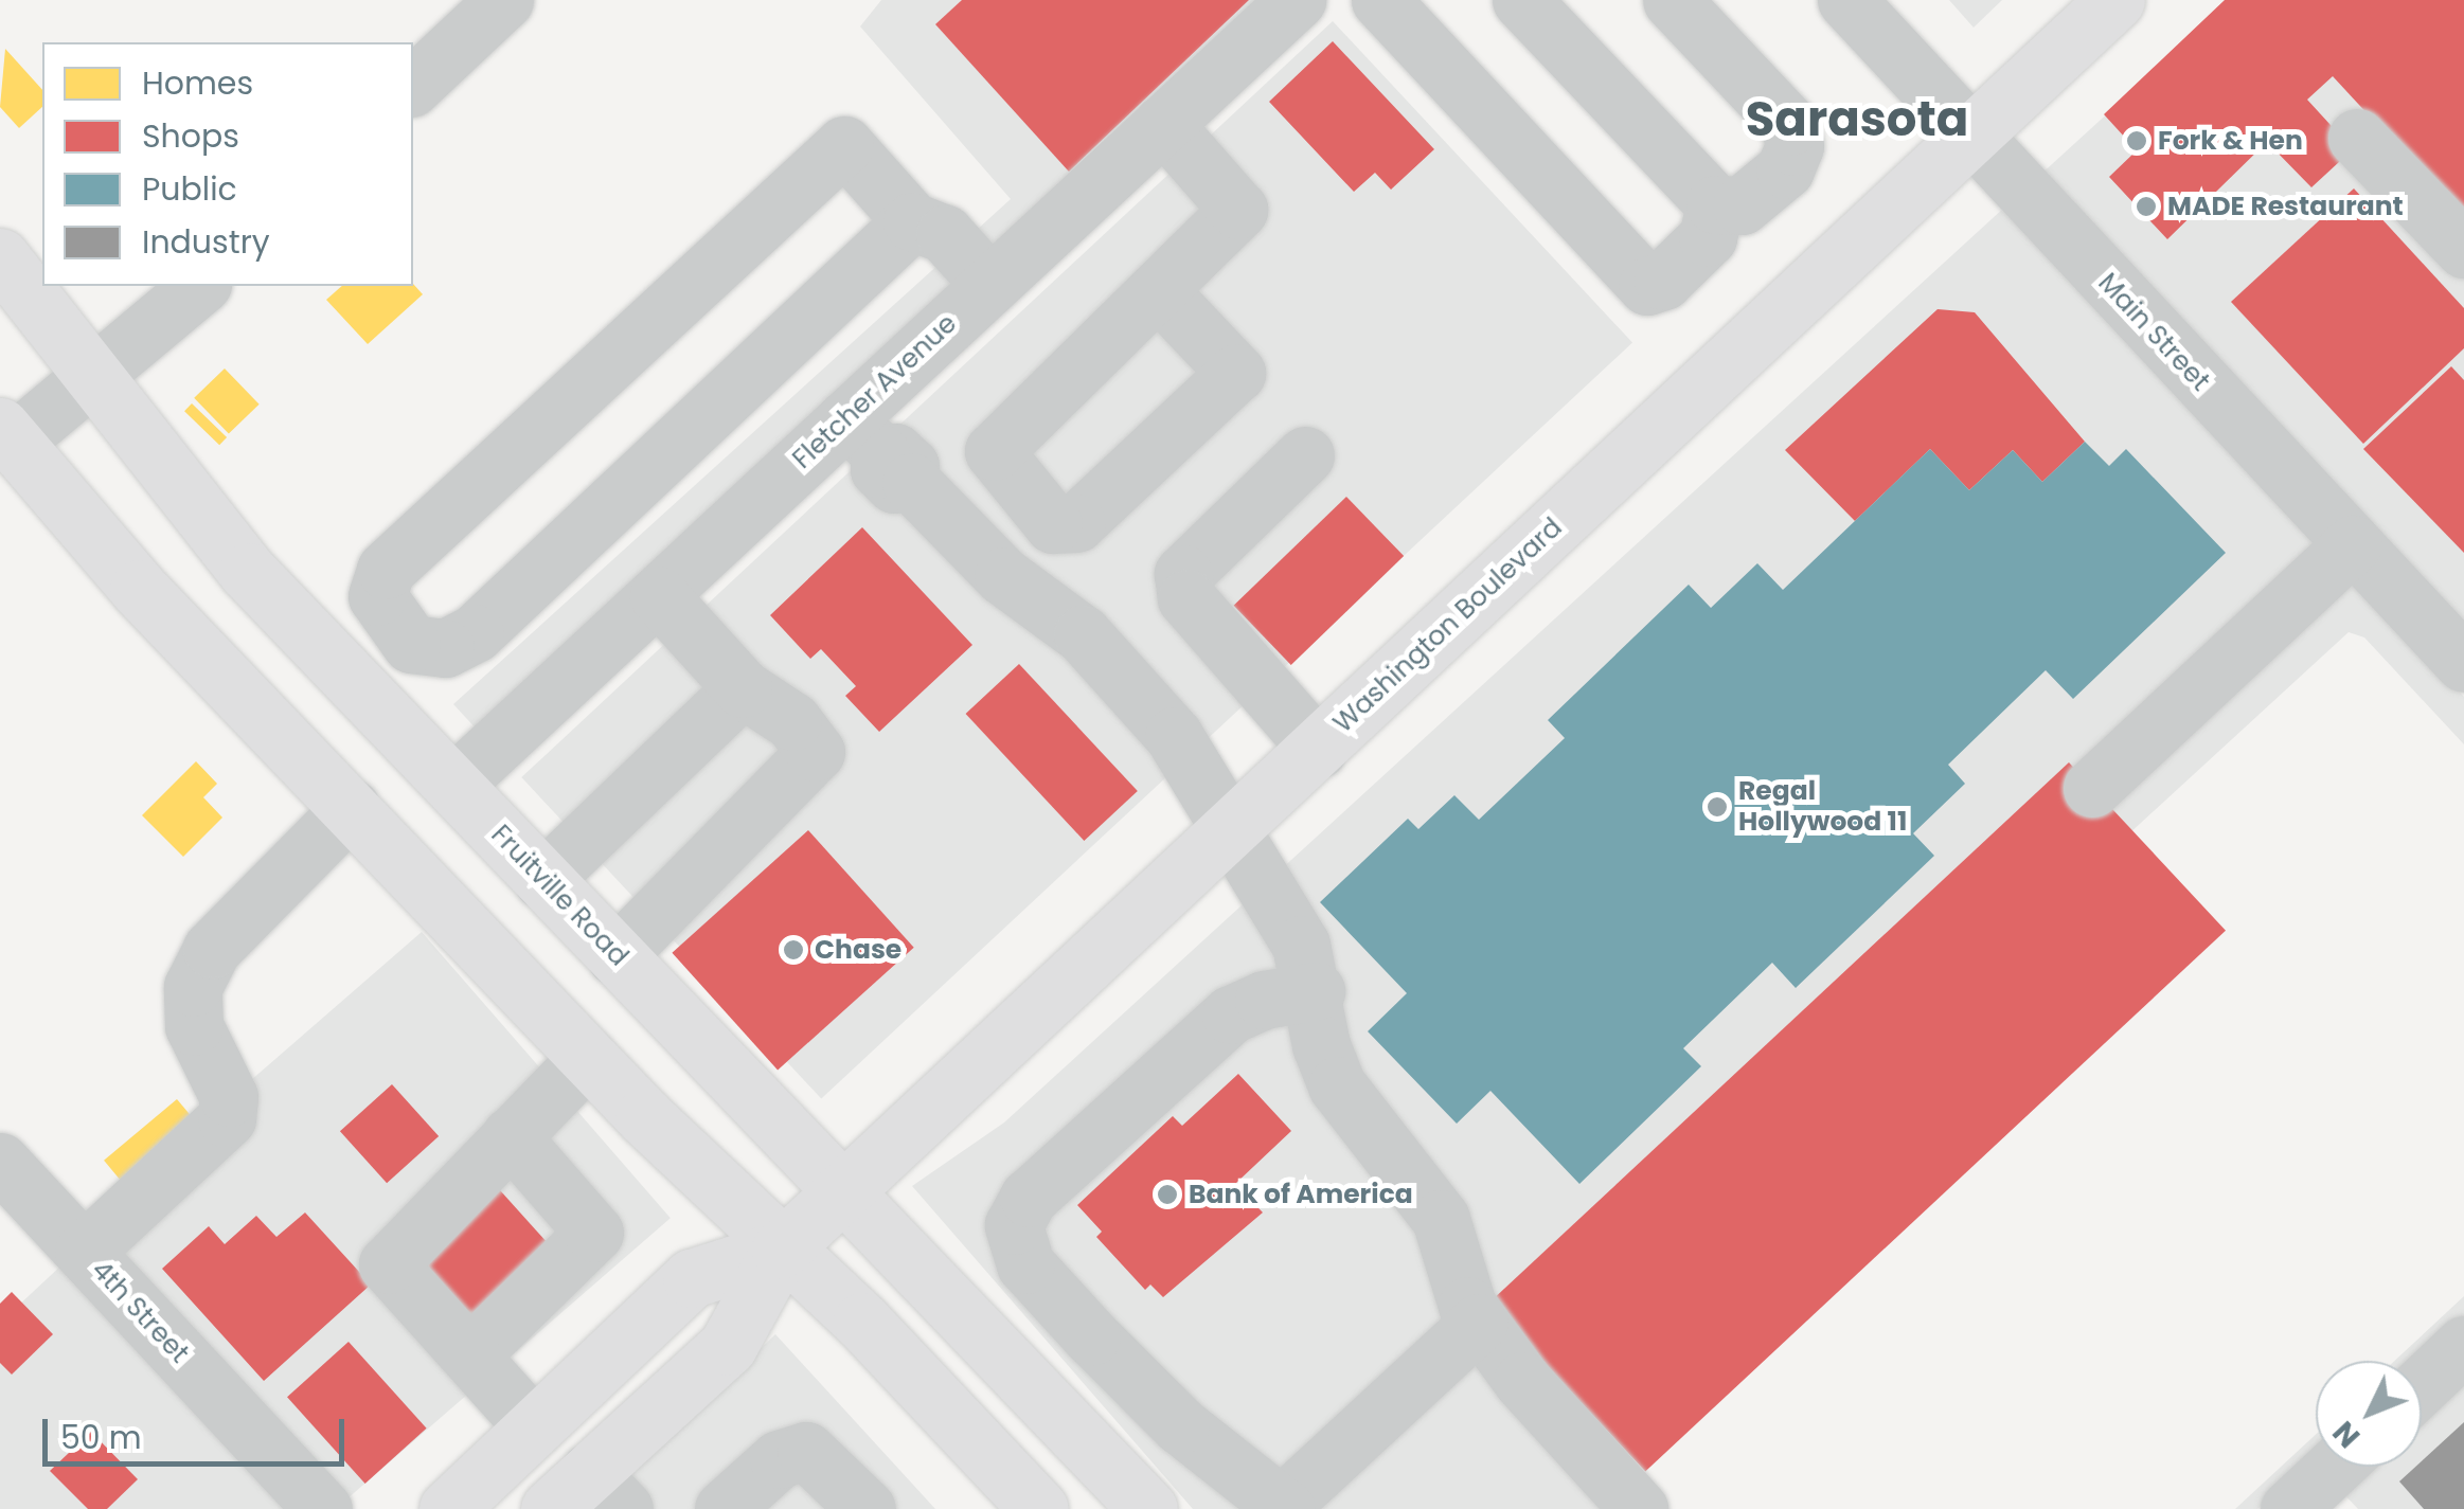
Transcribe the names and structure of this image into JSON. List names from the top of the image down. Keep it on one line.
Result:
{"streets":{"main road":["Washington Boulevard","Fruitville Road"],"street":["Main Street","Fletcher Avenue","4th Street"]},"crossings":[["Main Street","Washington Boulevard"],["Fletcher Avenue","Fruitville Road"],["Washington Boulevard","Fruitville Road"]],"districts":["Sarasota"],"places":["Fork & Hen","MADE Restaurant","Regal Hollywood 11","Chase","Bank of America"],"legend":["Homes","Shops","Public","Industry"],"scale_bar":"50 m","north":"bottom left"}
